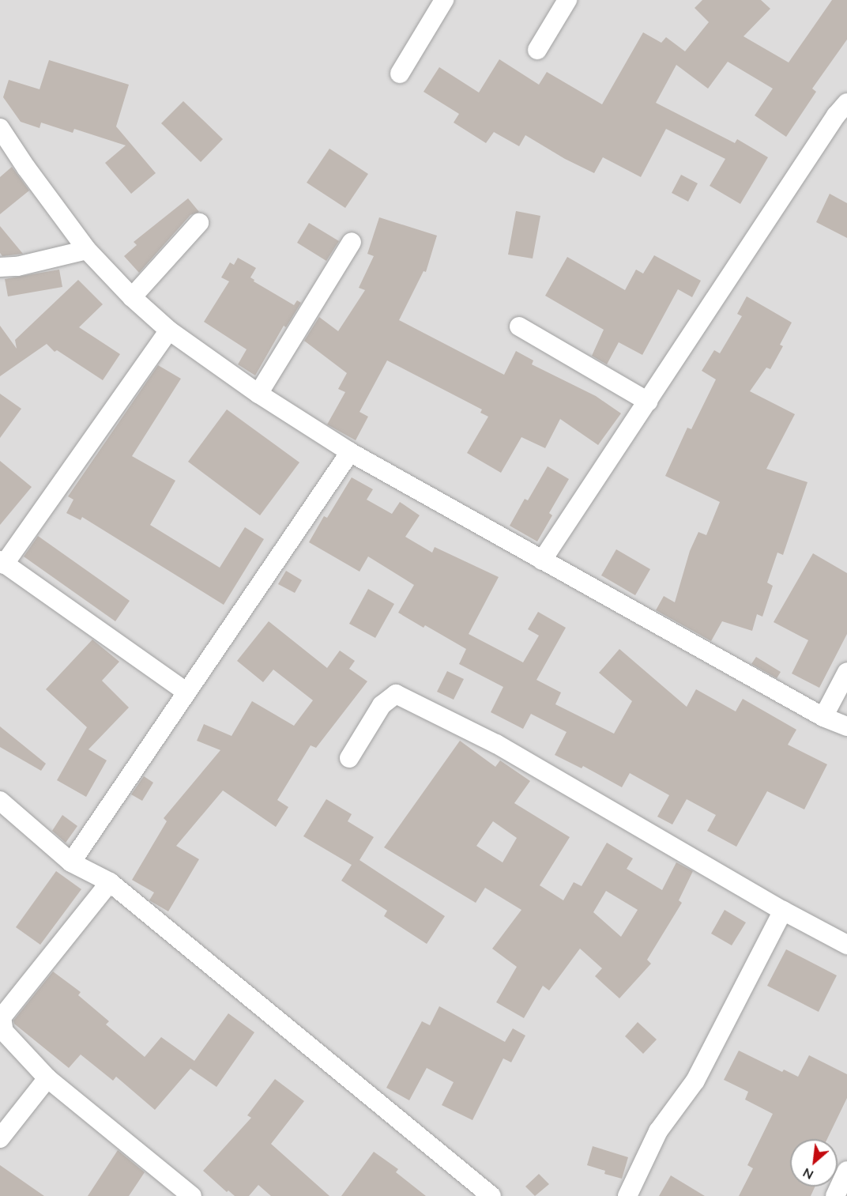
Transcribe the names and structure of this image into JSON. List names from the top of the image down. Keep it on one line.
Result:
{"north":"bottom left"}
